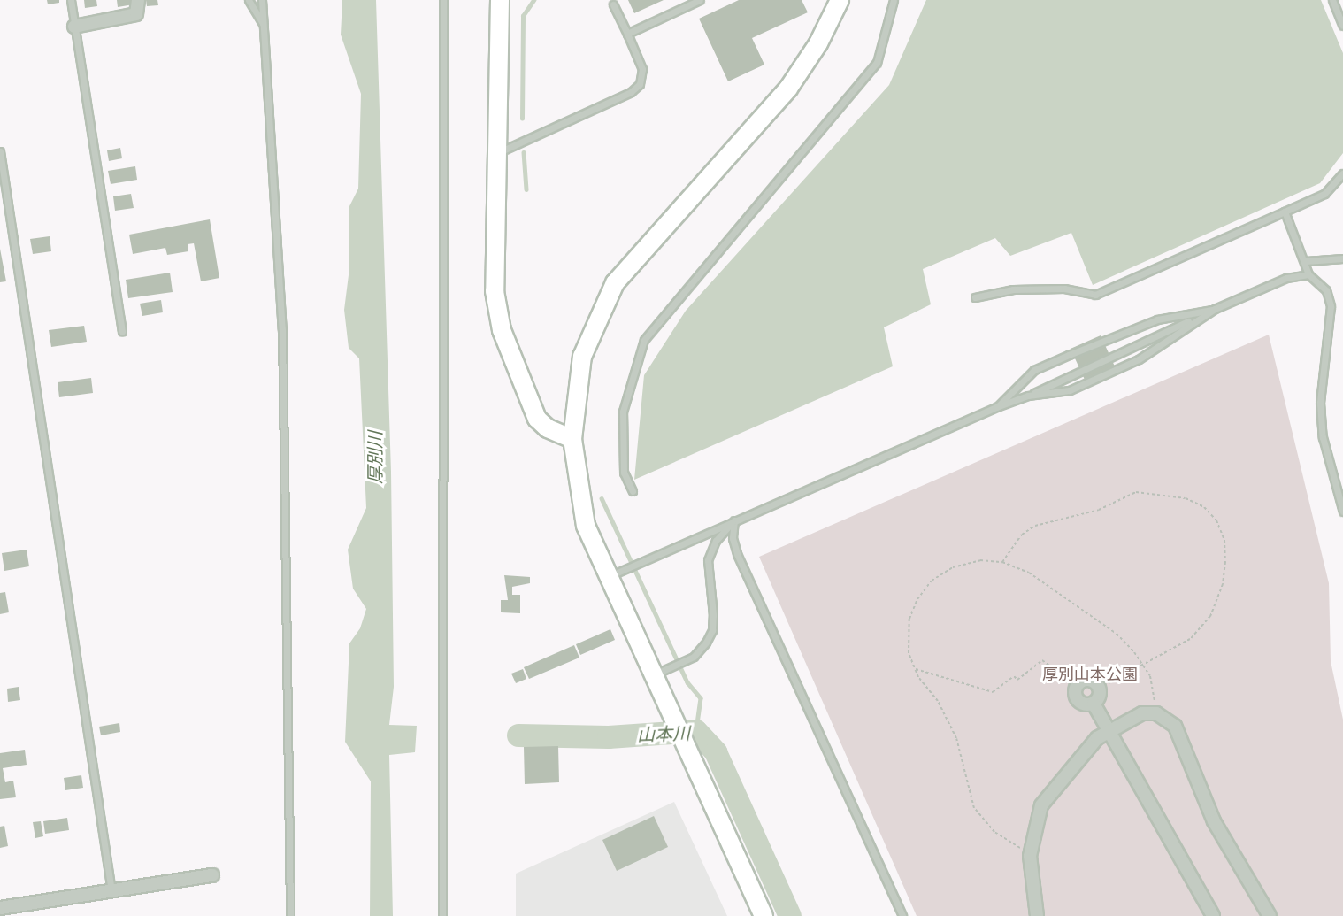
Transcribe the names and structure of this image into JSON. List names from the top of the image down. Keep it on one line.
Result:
{"water":["厚別川","山本川"],"parks":["厚別山本公園"]}
